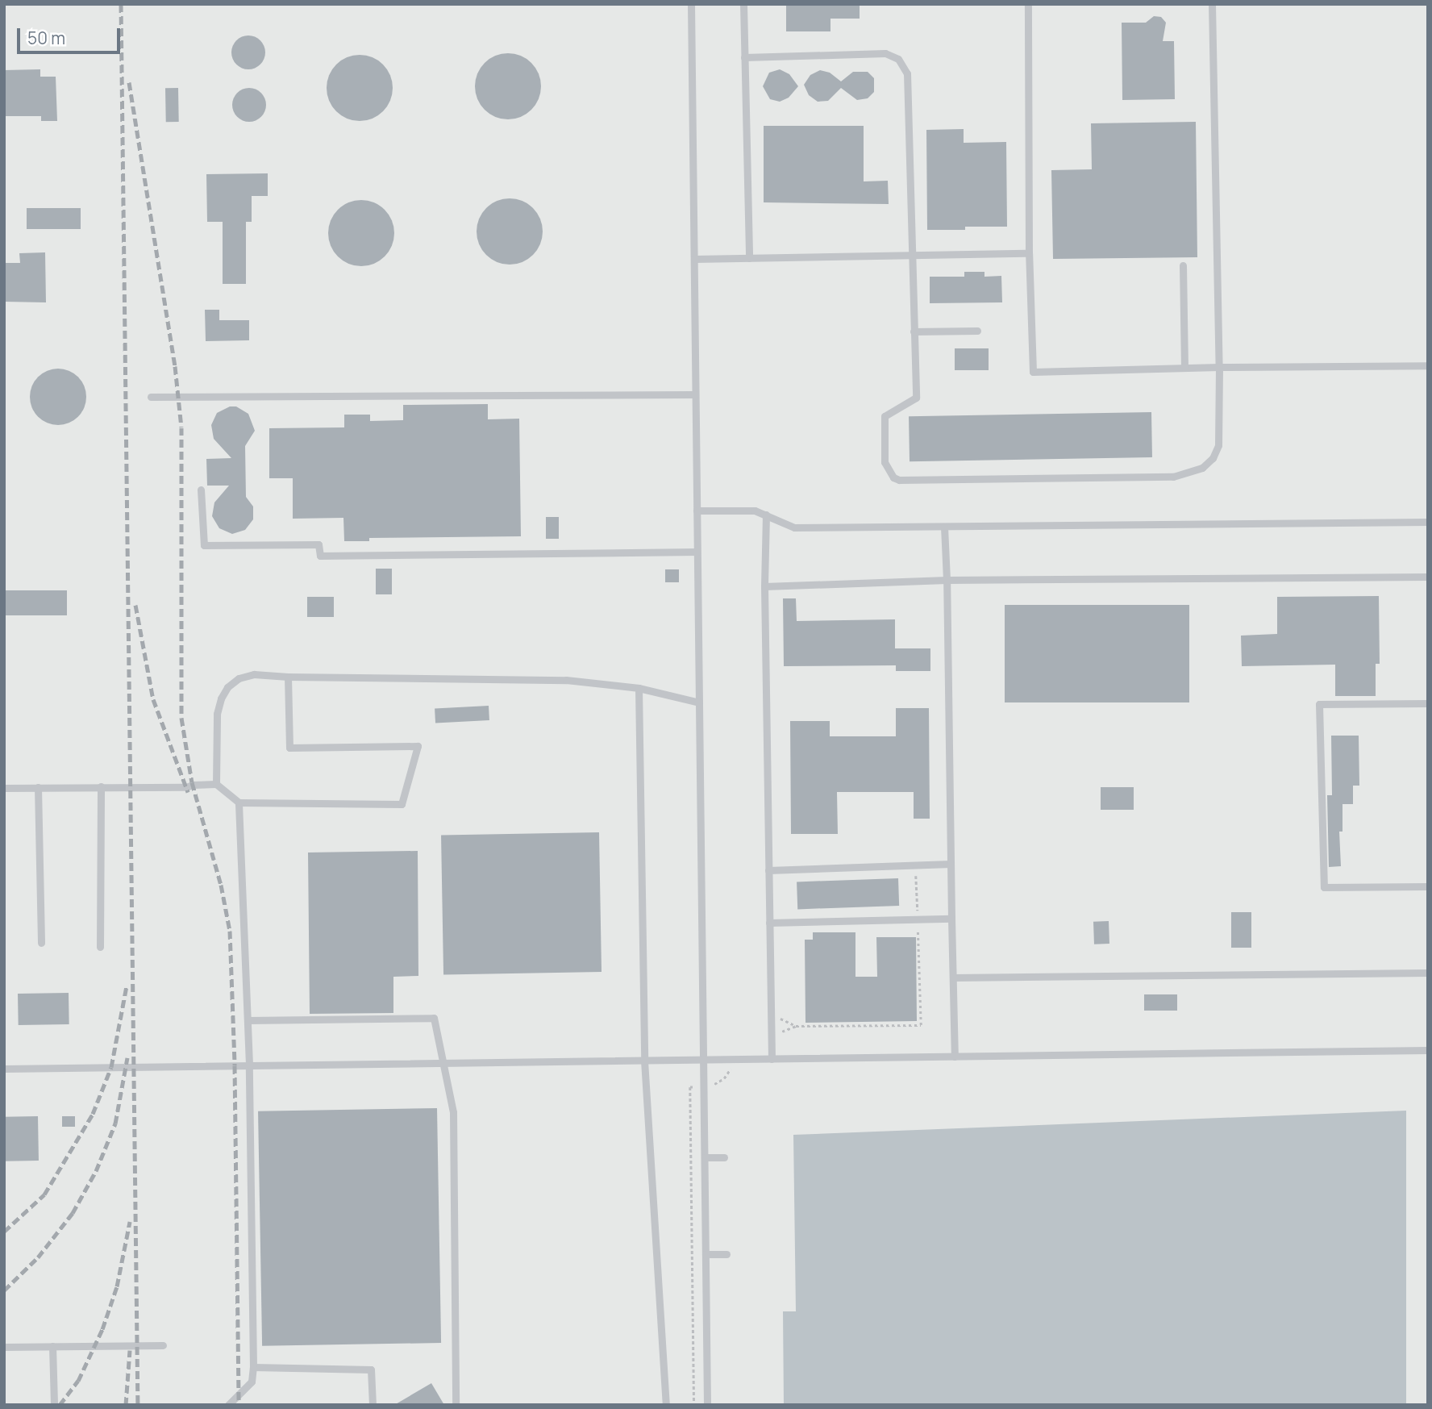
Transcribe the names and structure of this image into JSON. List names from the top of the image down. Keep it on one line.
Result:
{"scale_bar":"50 m"}
